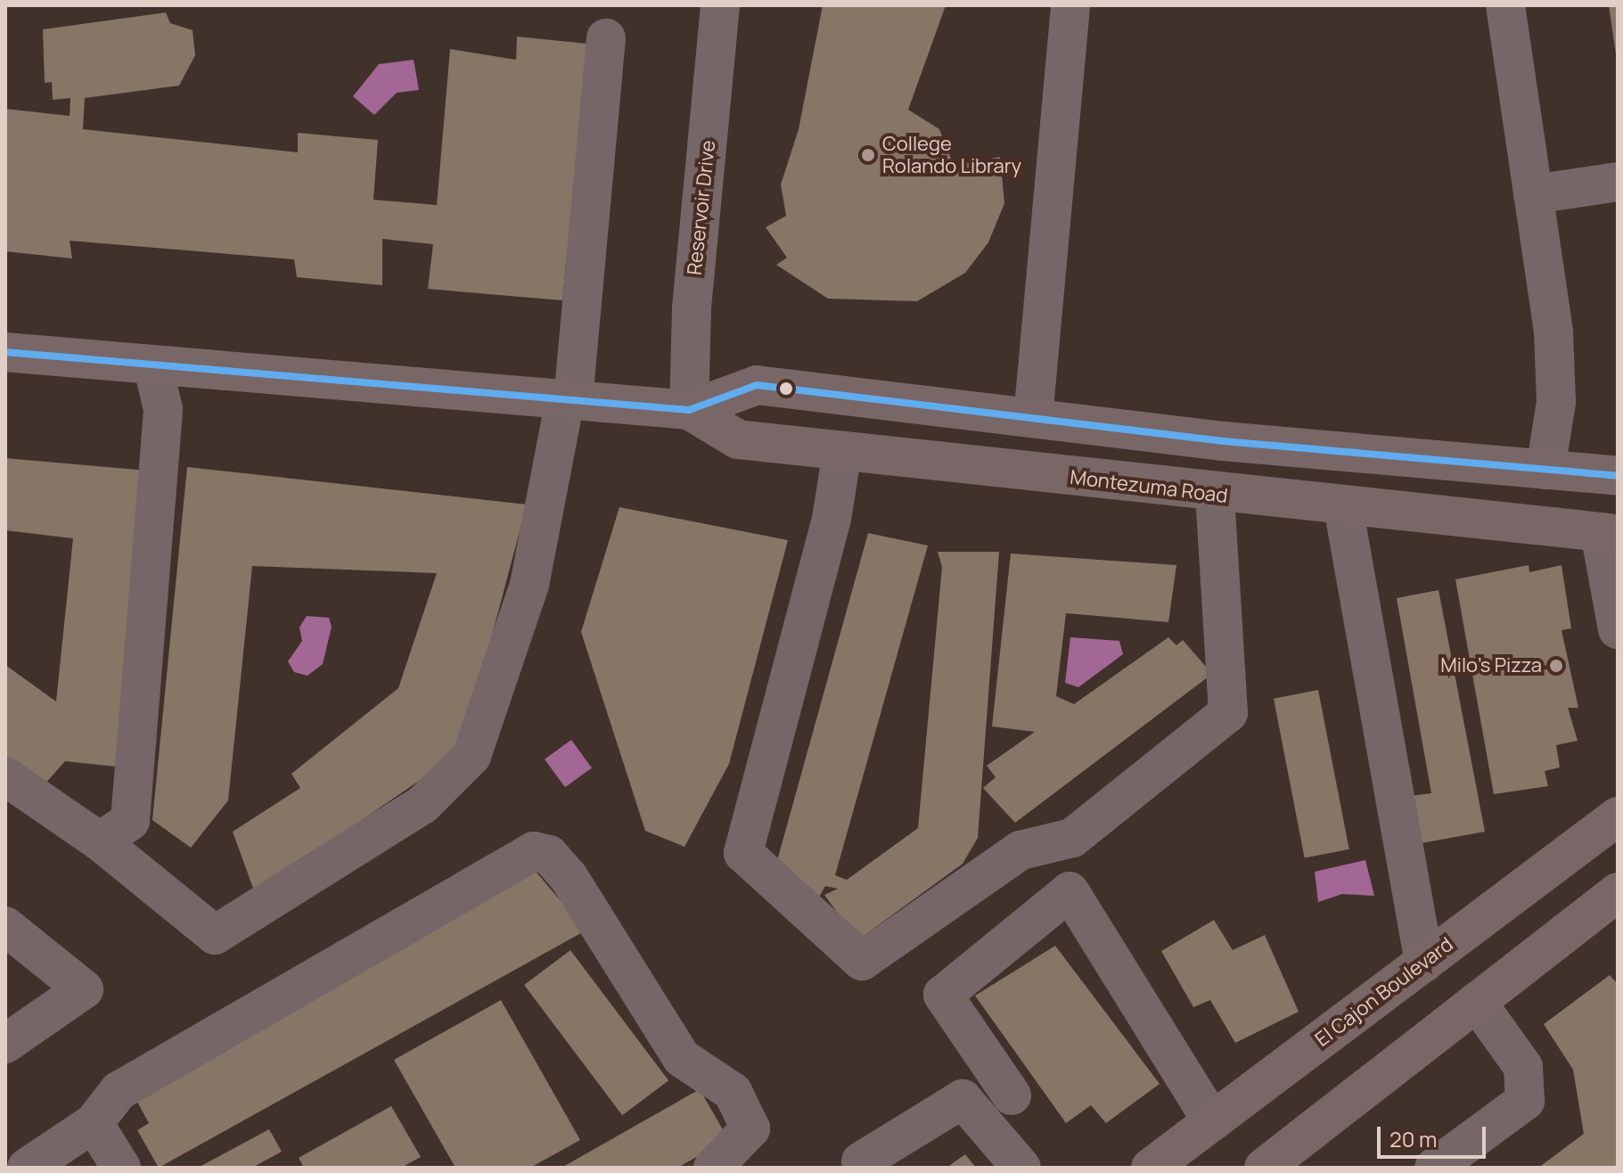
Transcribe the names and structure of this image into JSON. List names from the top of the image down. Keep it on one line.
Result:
{"streets":{"main road":["Montezuma Road","El Cajon Boulevard"],"street":["Reservoir Drive"]},"crossings":[["Reservoir Drive","Montezuma Road"]],"places":["College Rolando Library","Milo's Pizza"],"scale_bar":"20 m"}
